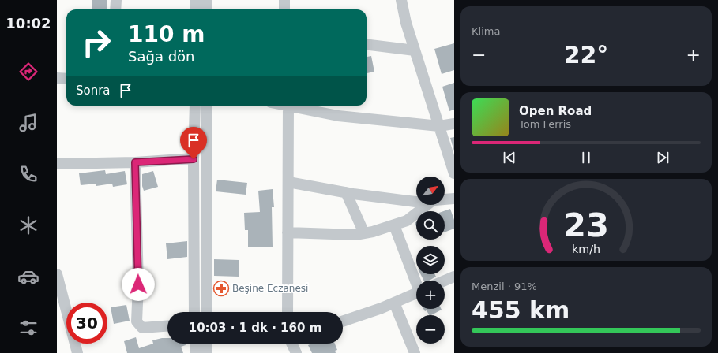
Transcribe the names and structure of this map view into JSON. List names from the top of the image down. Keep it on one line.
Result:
{"places":{"pharmacy":["Beşine Eczanesi"]},"north":"top right","page":{"tabs":"10:02","tile":["Klima",["Menzil · 91%","455 km"]],"turn":["110 m","Sağa dön"],"heat":["−","22°","+"],"then":"Sonra","song":["Open Road","Tom Ferris"],"map_buttons":["+","−"],"limit":"30","trip":"10:03 · 1 dk · 160 m","gauge":["23","km/h"]}}
